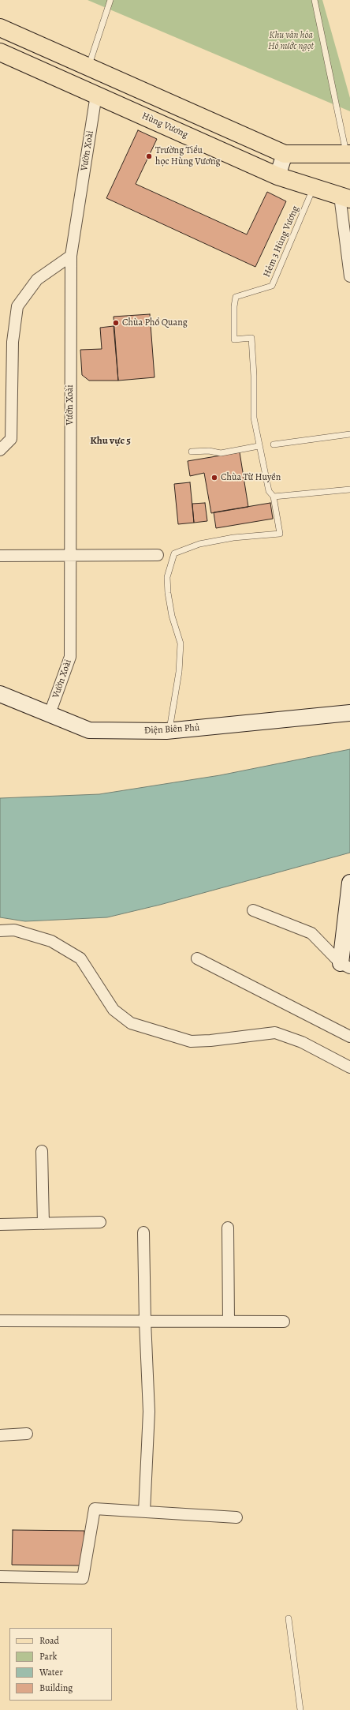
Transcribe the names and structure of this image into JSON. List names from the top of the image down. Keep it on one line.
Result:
{"streets":{"main road":["Hùng Vương"],"street":["Vườn Xoài","Điện Biên Phủ"],"lane":["Hẻm 3 Hùng Vương"]},"crossings":[["Hùng Vương","Vườn Xoài"],["Hùng Vương","Hẻm 3 Hùng Vương"],["Vườn Xoài","Điện Biên Phủ"],["Hẻm 3 Hùng Vương","Điện Biên Phủ"]],"districts":["Khu vực 5"],"parks":["Khu văn hóa Hồ nước ngọt"],"places":["Trường Tiểu học Hùng Vương","Chùa Phổ Quang","Chùa Từ Huyền"],"legend":["Road","Park","Water","Building"]}
